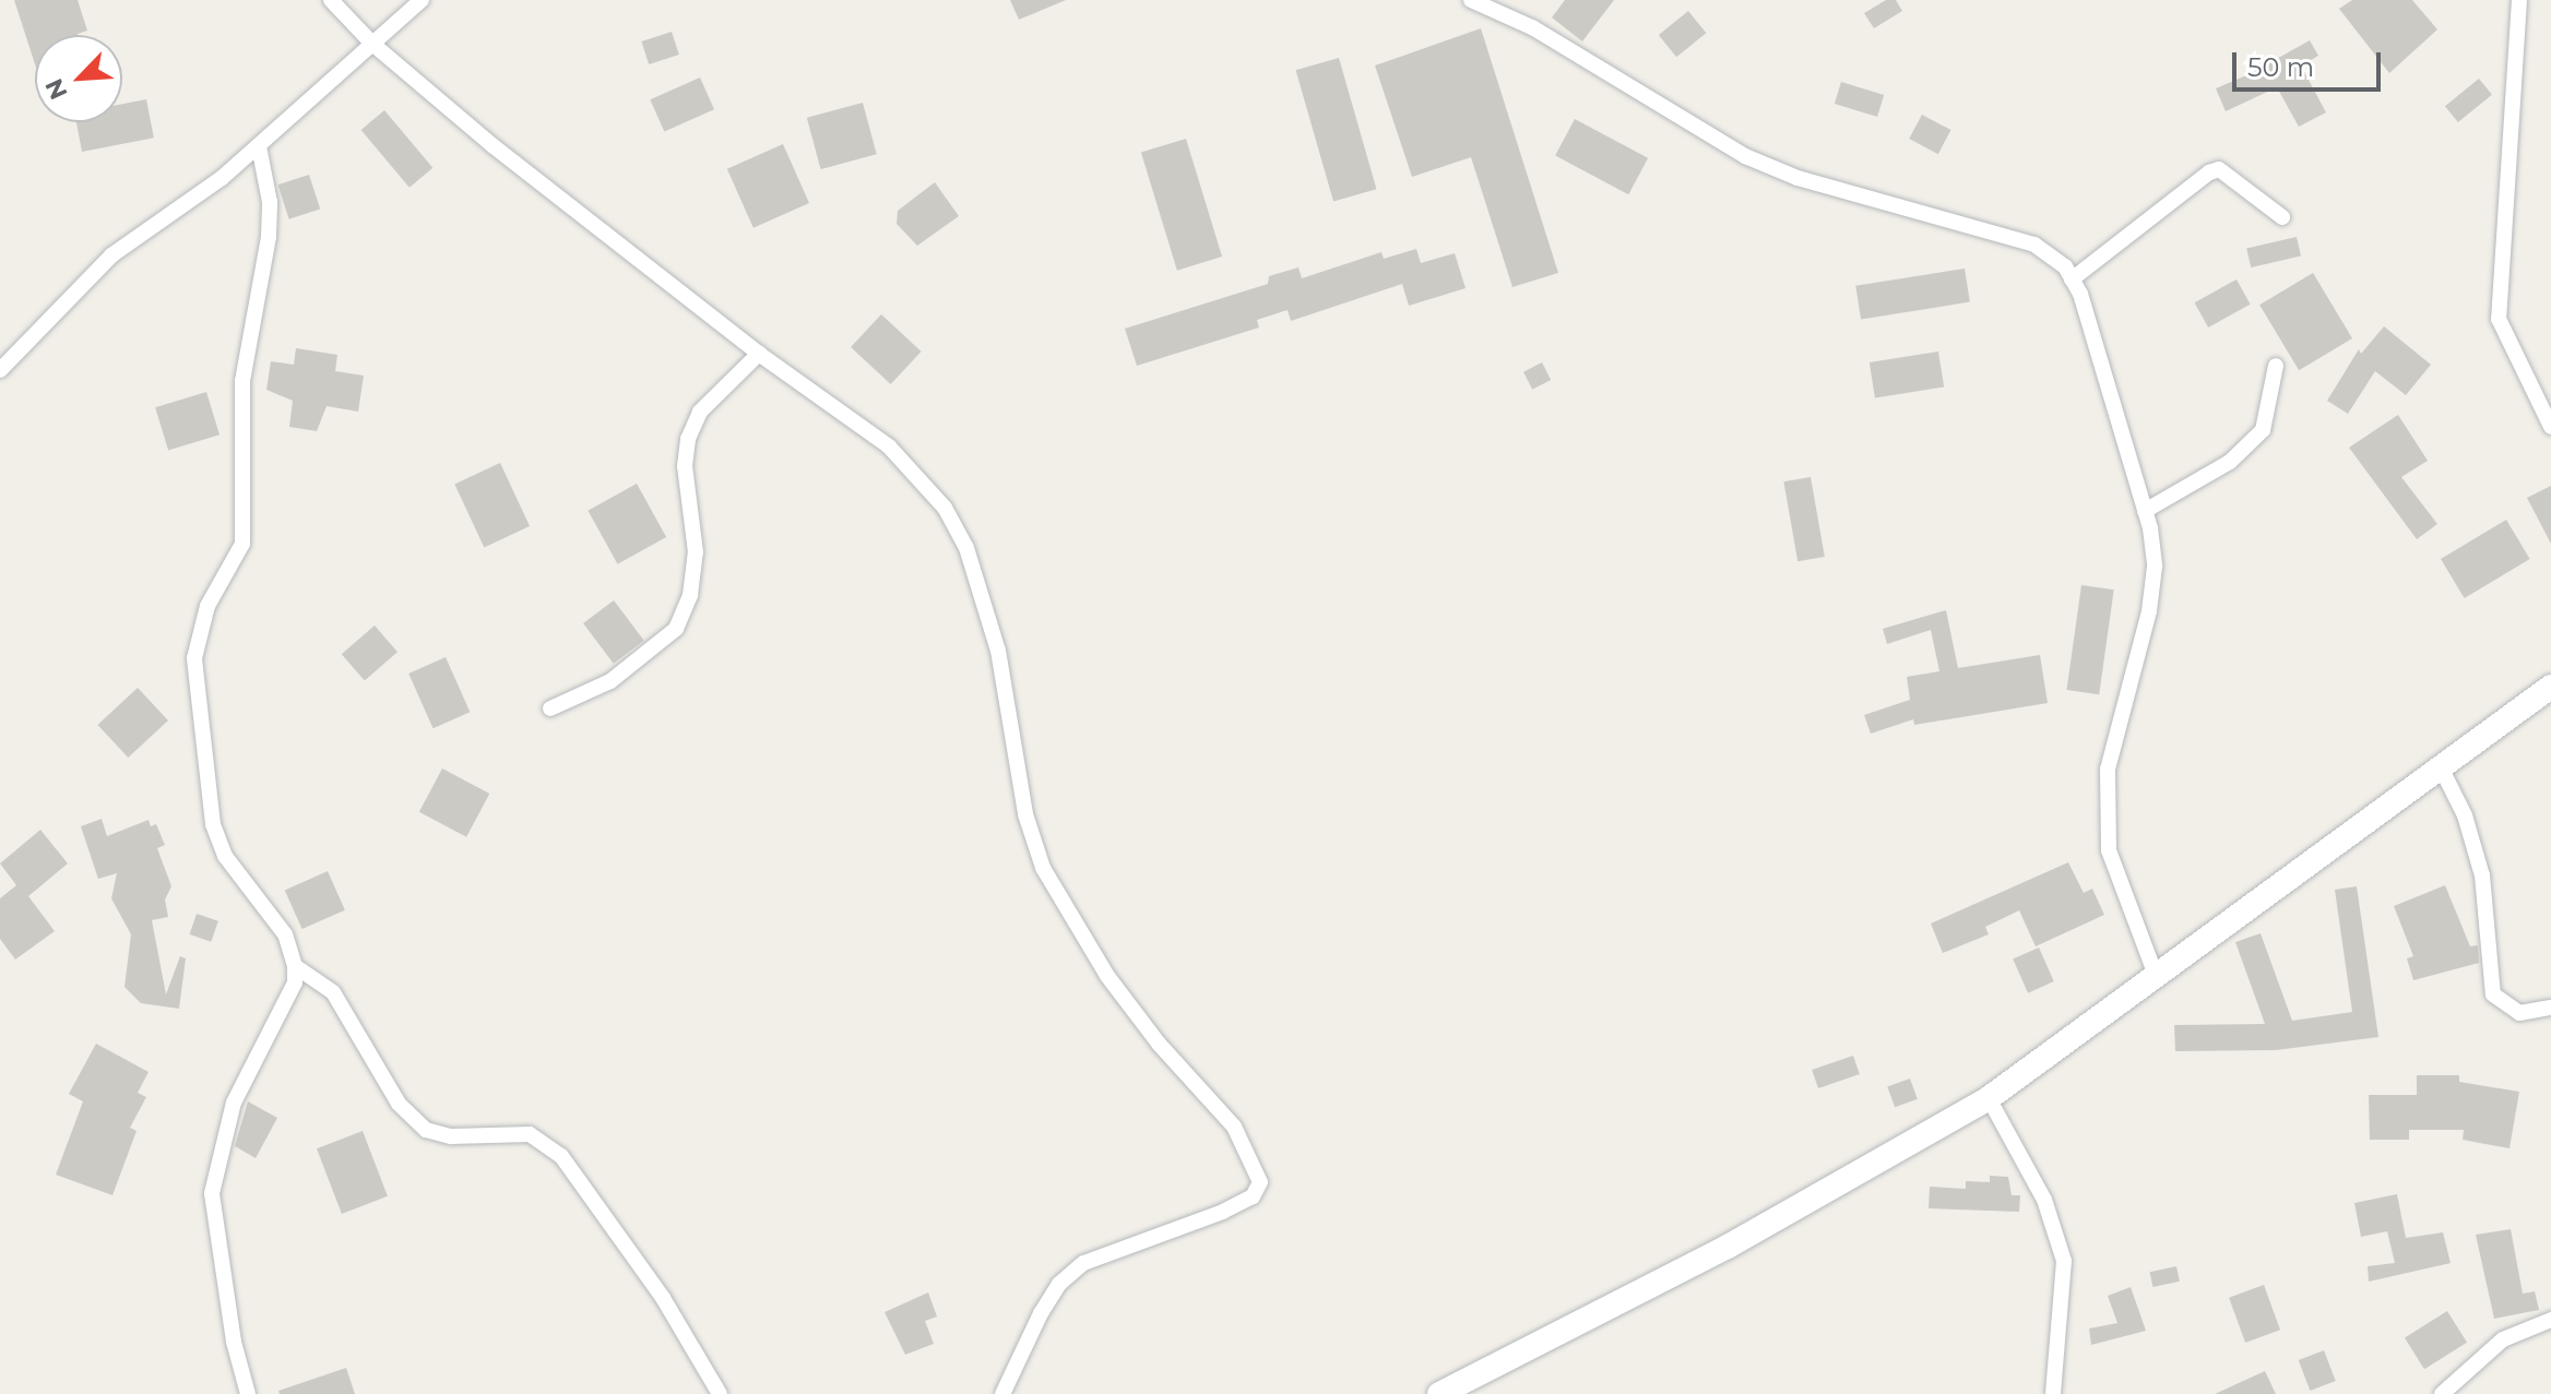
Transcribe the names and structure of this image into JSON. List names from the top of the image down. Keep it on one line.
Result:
{"scale_bar":"50 m","north":"bottom left"}
